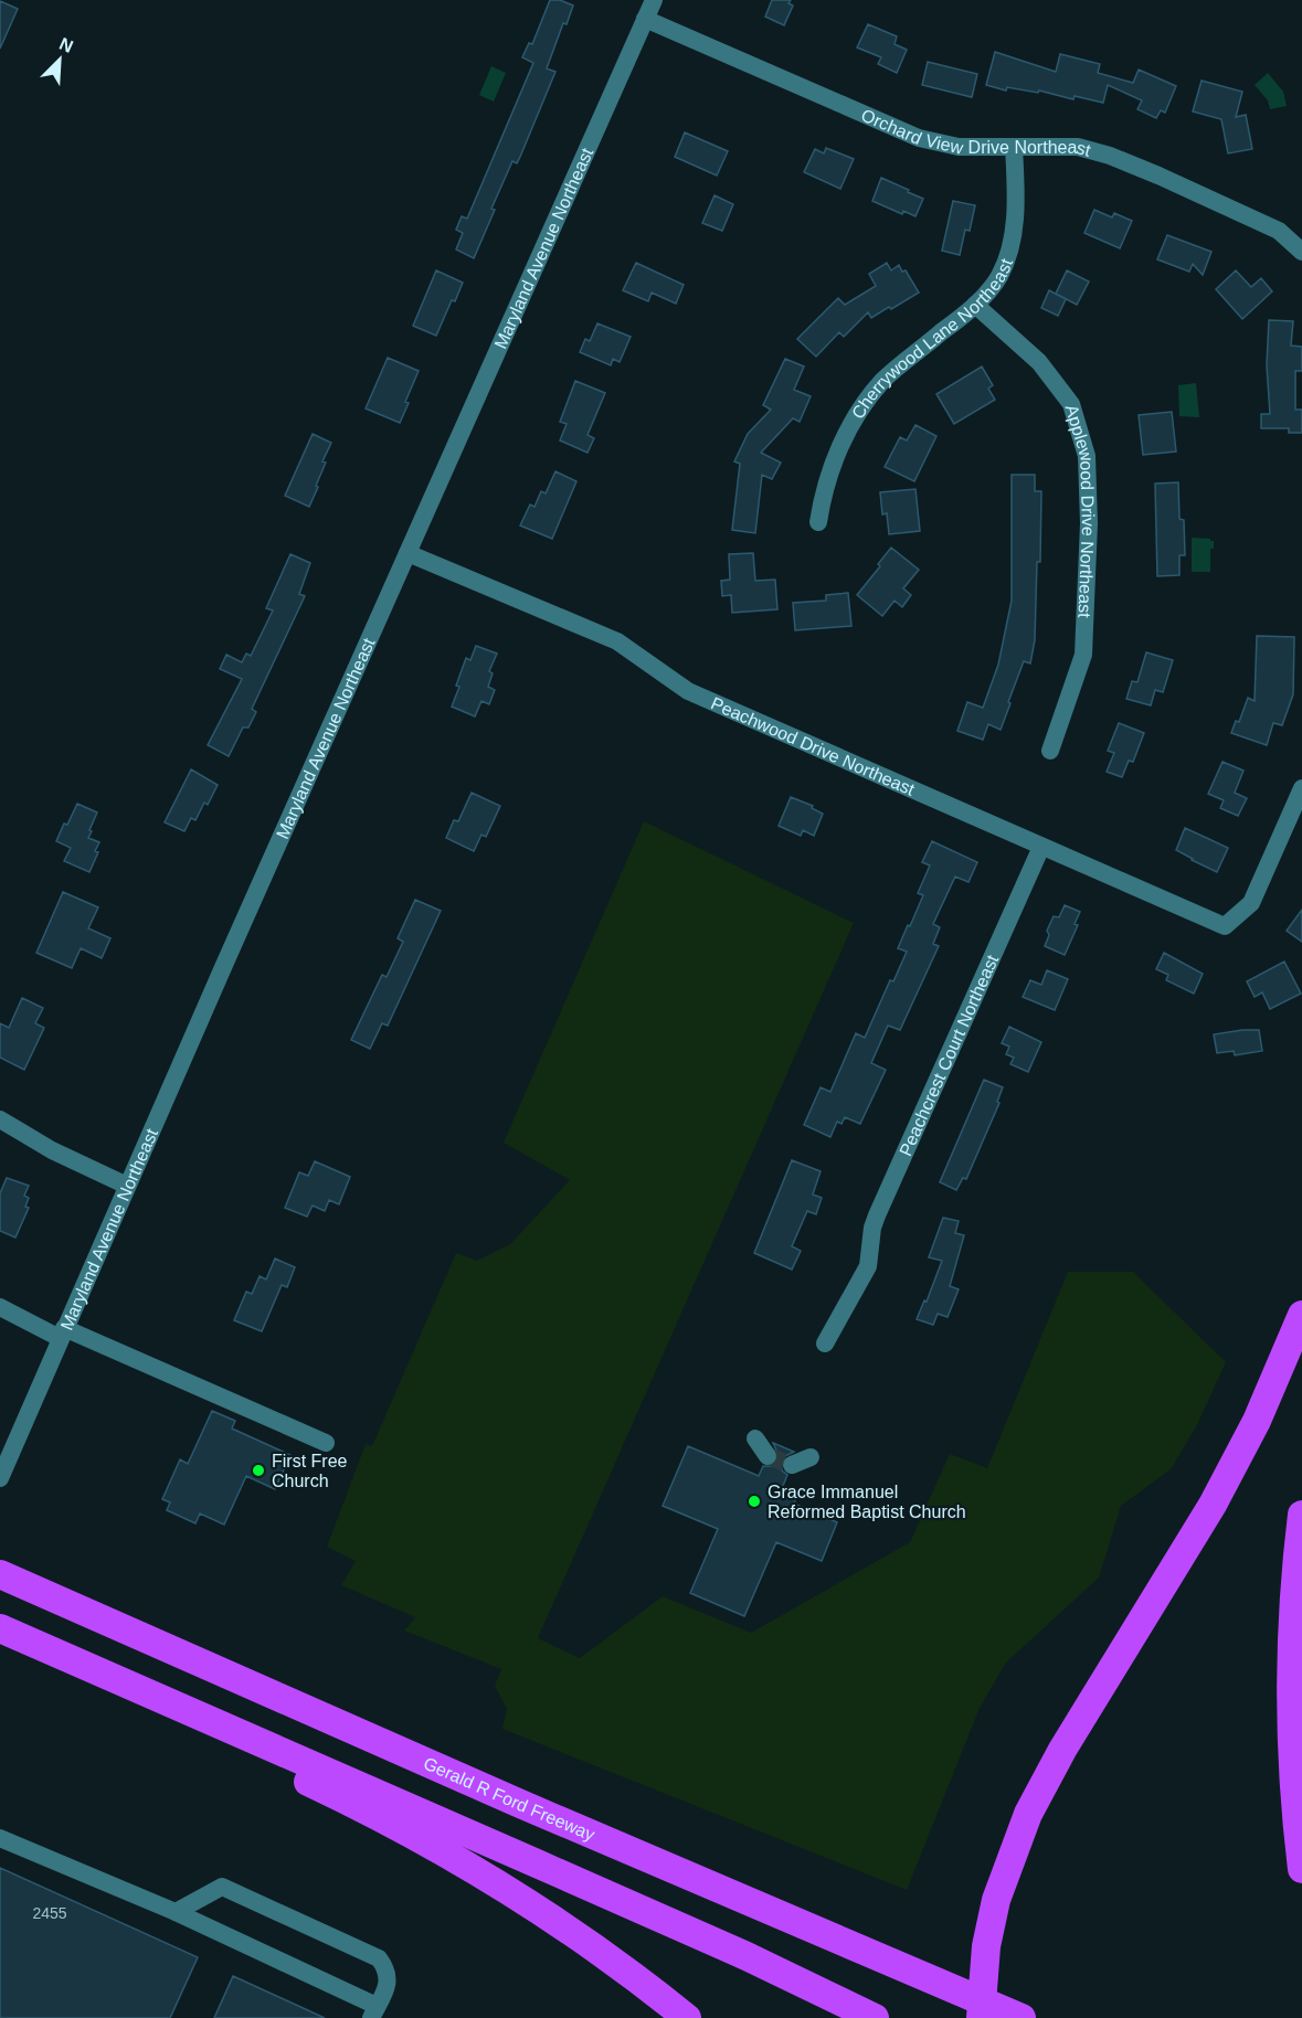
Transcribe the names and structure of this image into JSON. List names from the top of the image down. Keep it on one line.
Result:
{"streets":{"highway":["Gerald R Ford Freeway"],"street":["Orchard View Drive Northeast","Maryland Avenue Northeast","Cherrywood Lane Northeast","Applewood Drive Northeast","Peachwood Drive Northeast","Peachcrest Court Northeast"]},"crossings":[["Orchard View Drive Northeast","Maryland Avenue Northeast"],["Orchard View Drive Northeast","Cherrywood Lane Northeast"],["Maryland Avenue Northeast","Peachwood Drive Northeast"],["Cherrywood Lane Northeast","Applewood Drive Northeast"],["Peachwood Drive Northeast","Peachcrest Court Northeast"]],"places":["First Free Church","Grace Immanuel Reformed Baptist Church"],"house_numbers":["2455"],"north":"top right"}
